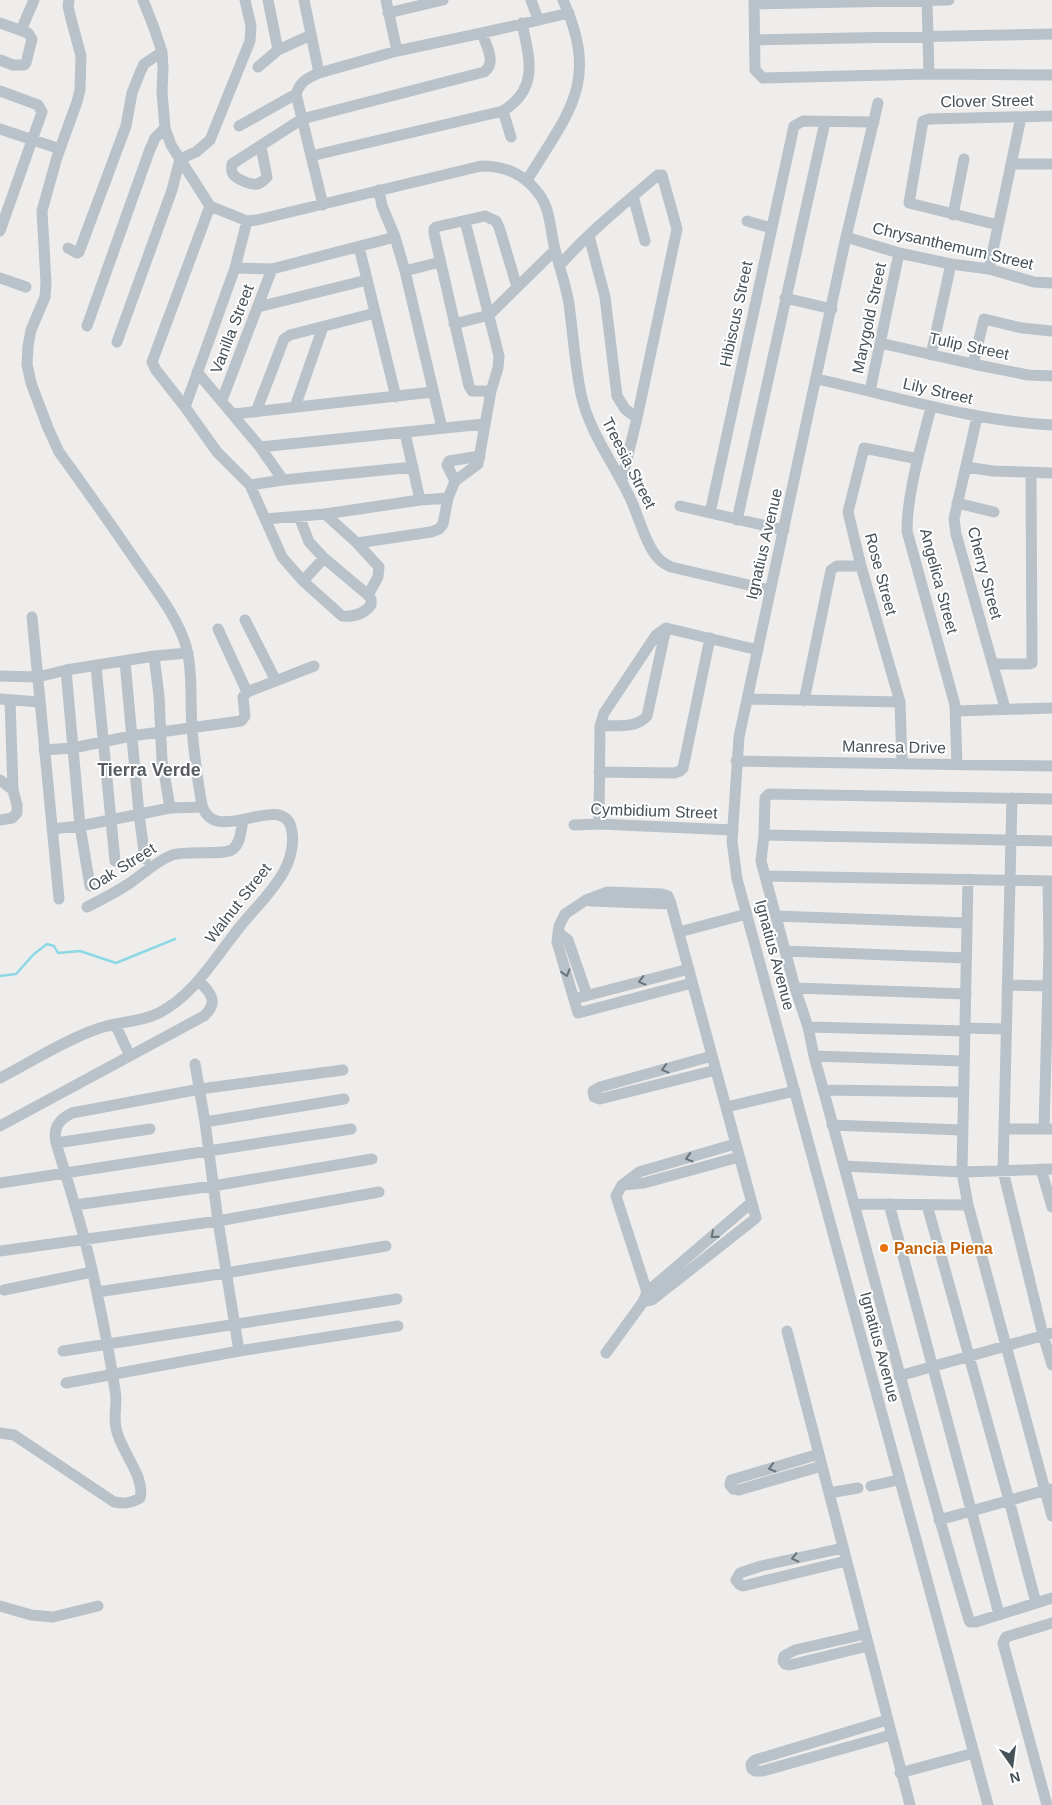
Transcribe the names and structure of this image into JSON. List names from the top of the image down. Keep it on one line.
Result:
{"streets":{"street":["Clover Street","Chrysanthemum Street","Hibiscus Street","Marygold Street","Vanilla Street","Tulip Street","Lily Street","Treesia Street","Ignatius Avenue","Cherry Street","Rose Street","Angelica Street","Manresa Drive","Cymbidium Street","Oak Street","Walnut Street"]},"crossings":[["Chrysanthemum Street","Marygold Street"],["Chrysanthemum Street","Ignatius Avenue"],["Marygold Street","Tulip Street"],["Marygold Street","Lily Street"],["Lily Street","Ignatius Avenue"],["Lily Street","Cherry Street"],["Lily Street","Angelica Street"],["Treesia Street","Ignatius Avenue"],["Ignatius Avenue","Manresa Drive"],["Ignatius Avenue","Cymbidium Street"],["Rose Street","Angelica Street"],["Rose Street","Manresa Drive"],["Angelica Street","Manresa Drive"],["Oak Street","Walnut Street"]],"districts":["Tierra Verde"],"places":["Pancia Piena"],"north":"bottom"}
